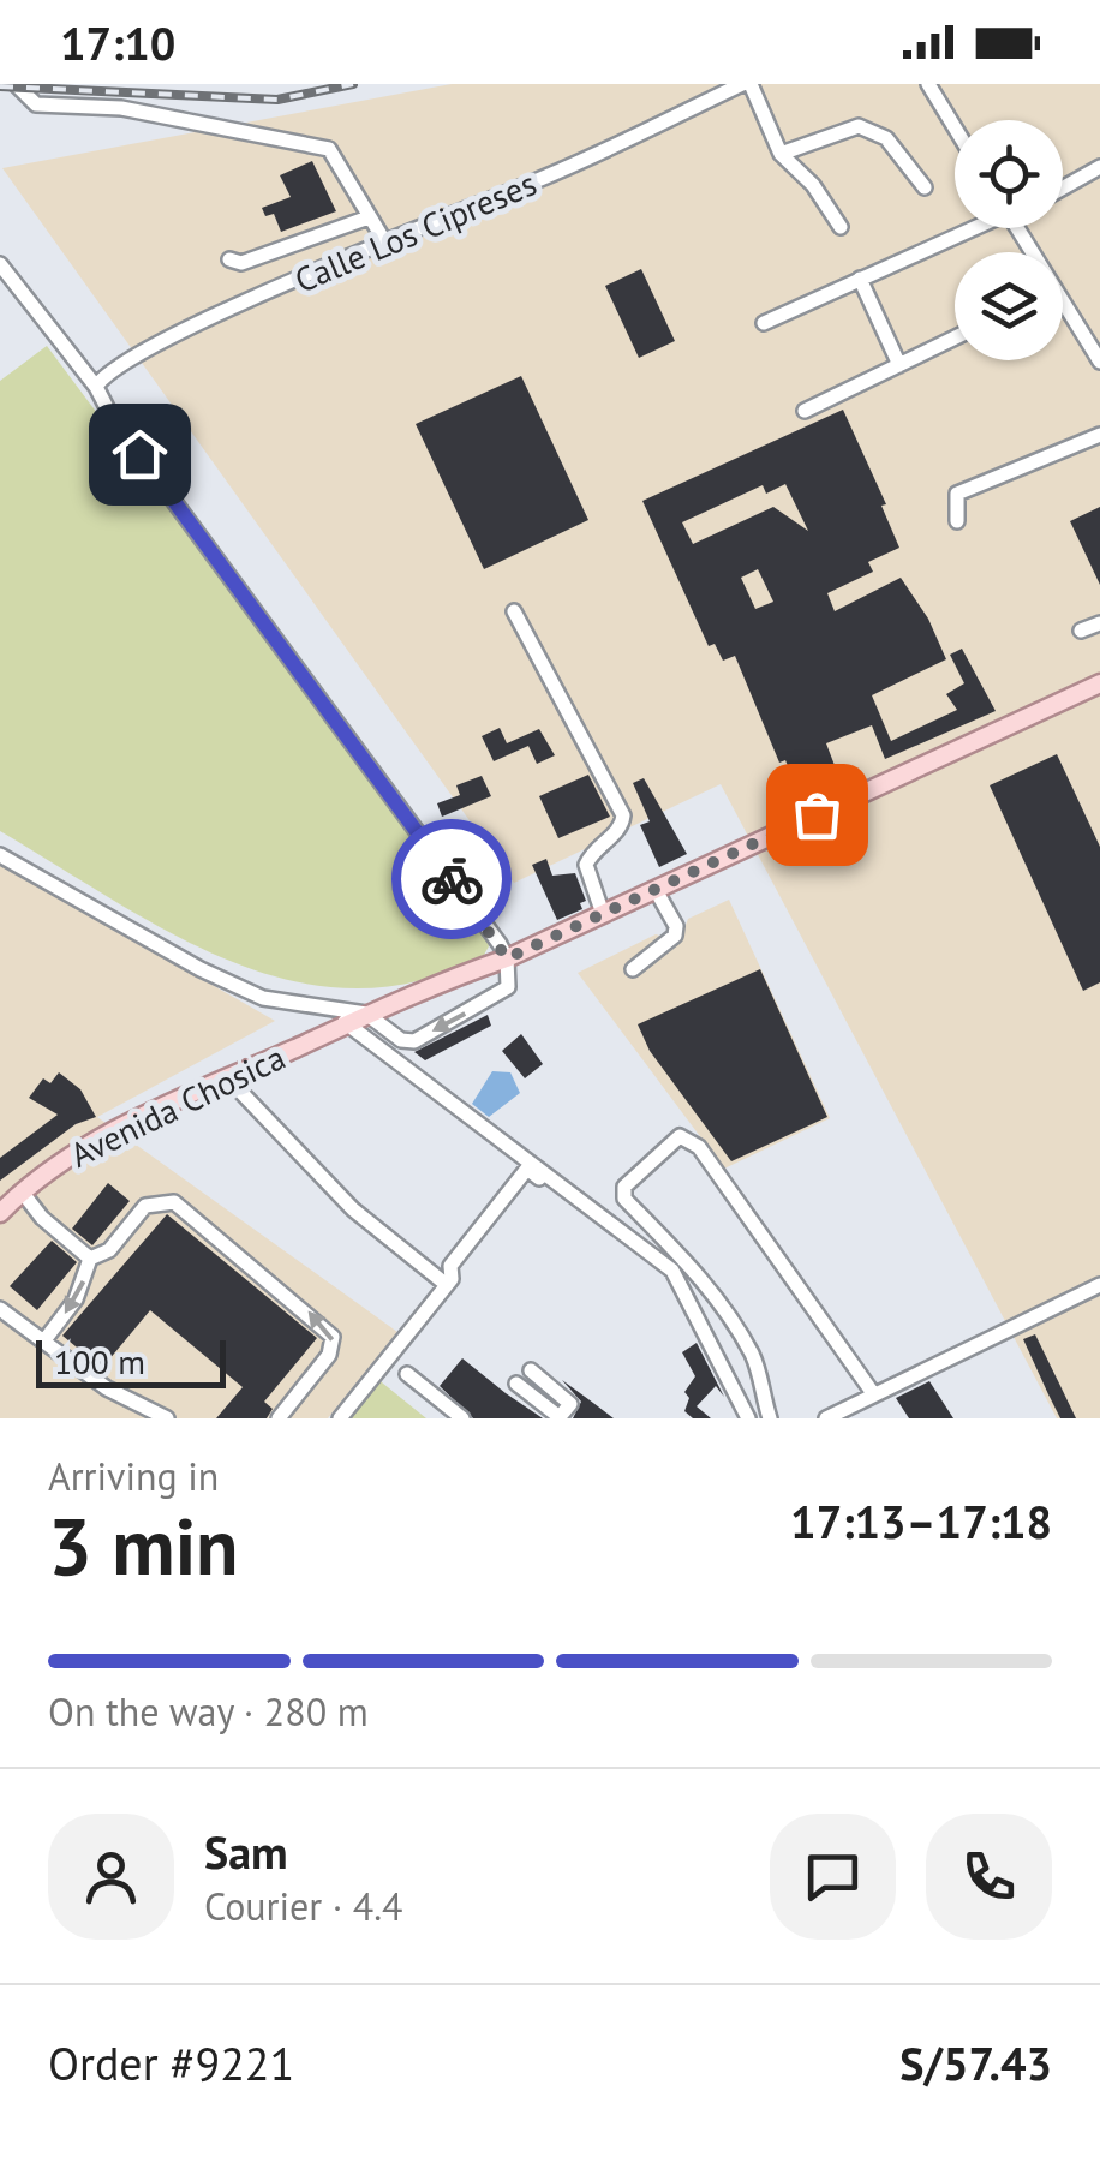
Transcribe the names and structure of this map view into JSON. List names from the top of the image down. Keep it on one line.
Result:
{"streets":{"main road":["Avenida Chosica"],"street":["Calle Los Cipreses"]},"scale_bar":"100 m","page":{"status":"17:10","scale":"100 m","heading":["3 min","Arriving in","17:13–17:18"],"panel":["Sam","Courier · 4.4","Order #9221","S/57.43"],"bar":"On the way · 280 m"}}
